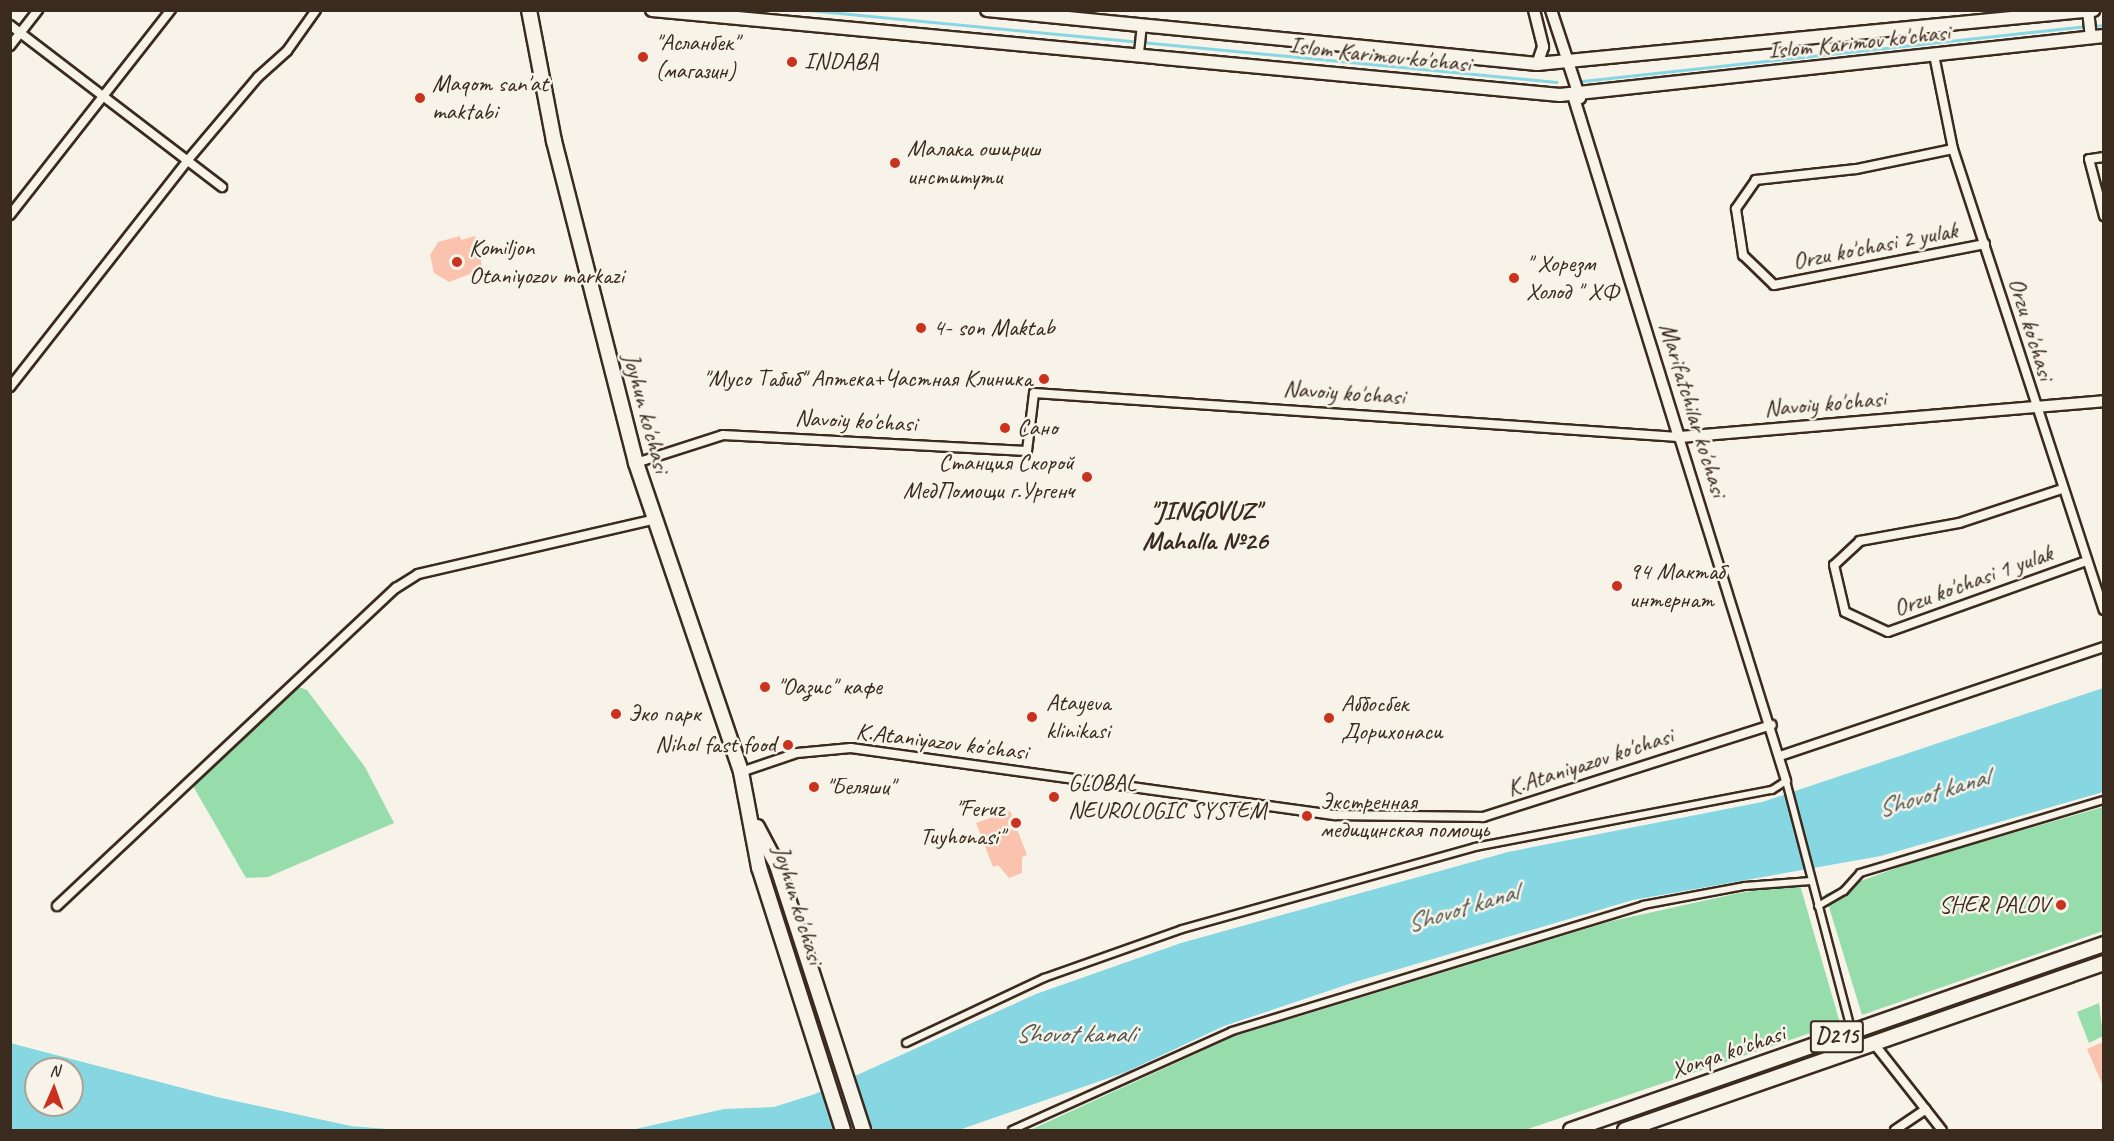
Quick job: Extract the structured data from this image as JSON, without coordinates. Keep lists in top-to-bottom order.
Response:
{
  "streets": {
    "main road": [
      "Islom Karimov ko'chasi",
      "Joyhun ko'chasi",
      "D215",
      "Xonqa ko'chasi"
    ],
    "street": [
      "Orzu ko'chasi 2 yulak",
      "Orzu ko'chasi",
      "Navoiy ko'chasi",
      "Marifatchilar ko'chasi",
      "Orzu ko'chasi 1 yulak",
      "K.Ataniyazov ko'chasi"
    ]
  },
  "crossings": [
    ["Islom Karimov ko'chasi", "Orzu ko'chasi"],
    ["Islom Karimov ko'chasi", "Marifatchilar ko'chasi"],
    ["Orzu ko'chasi 2 yulak", "Orzu ko'chasi"],
    ["Orzu ko'chasi", "Navoiy ko'chasi"],
    ["Orzu ko'chasi", "Orzu ko'chasi 1 yulak"],
    ["Navoiy ko'chasi", "Marifatchilar ko'chasi"],
    ["Navoiy ko'chasi", "Joyhun ko'chasi"],
    ["Marifatchilar ko'chasi", "K.Ataniyazov ko'chasi"],
    ["Joyhun ko'chasi", "K.Ataniyazov ko'chasi"]
  ],
  "districts": ["\"JINGOVUZ\" Mahalla №26"],
  "water": ["Shovot kanal", "Shovot kanali"],
  "places": [
    "\"Асланбек\" (магазин)",
    "INDABA",
    "Maqom san'at maktabi",
    "Малака ошириш институти",
    "Komiljon Otaniyozov markazi",
    "\" Хорезм Холод \" ХФ",
    "4- son Maktab",
    "\"Мусо Табиб\" Аптека+Частная Клиника",
    "Сано",
    "Станция Скорой МедПомощи г.Ургенч",
    "94 Мактаб интернат",
    "\"Оазис\" кафе",
    "Эко парк",
    "Atayeva klinikasi",
    "Аббосбек Дорихонаси",
    "Nihol fast food",
    "\"Беляши\"",
    "GLOBAL NEUROLOGIC SYSTEM",
    "Экстренная медицинская помощь",
    "\"Feruz Tuyhonasi\"",
    "SHER PALOV"
  ],
  "north": "top"
}
